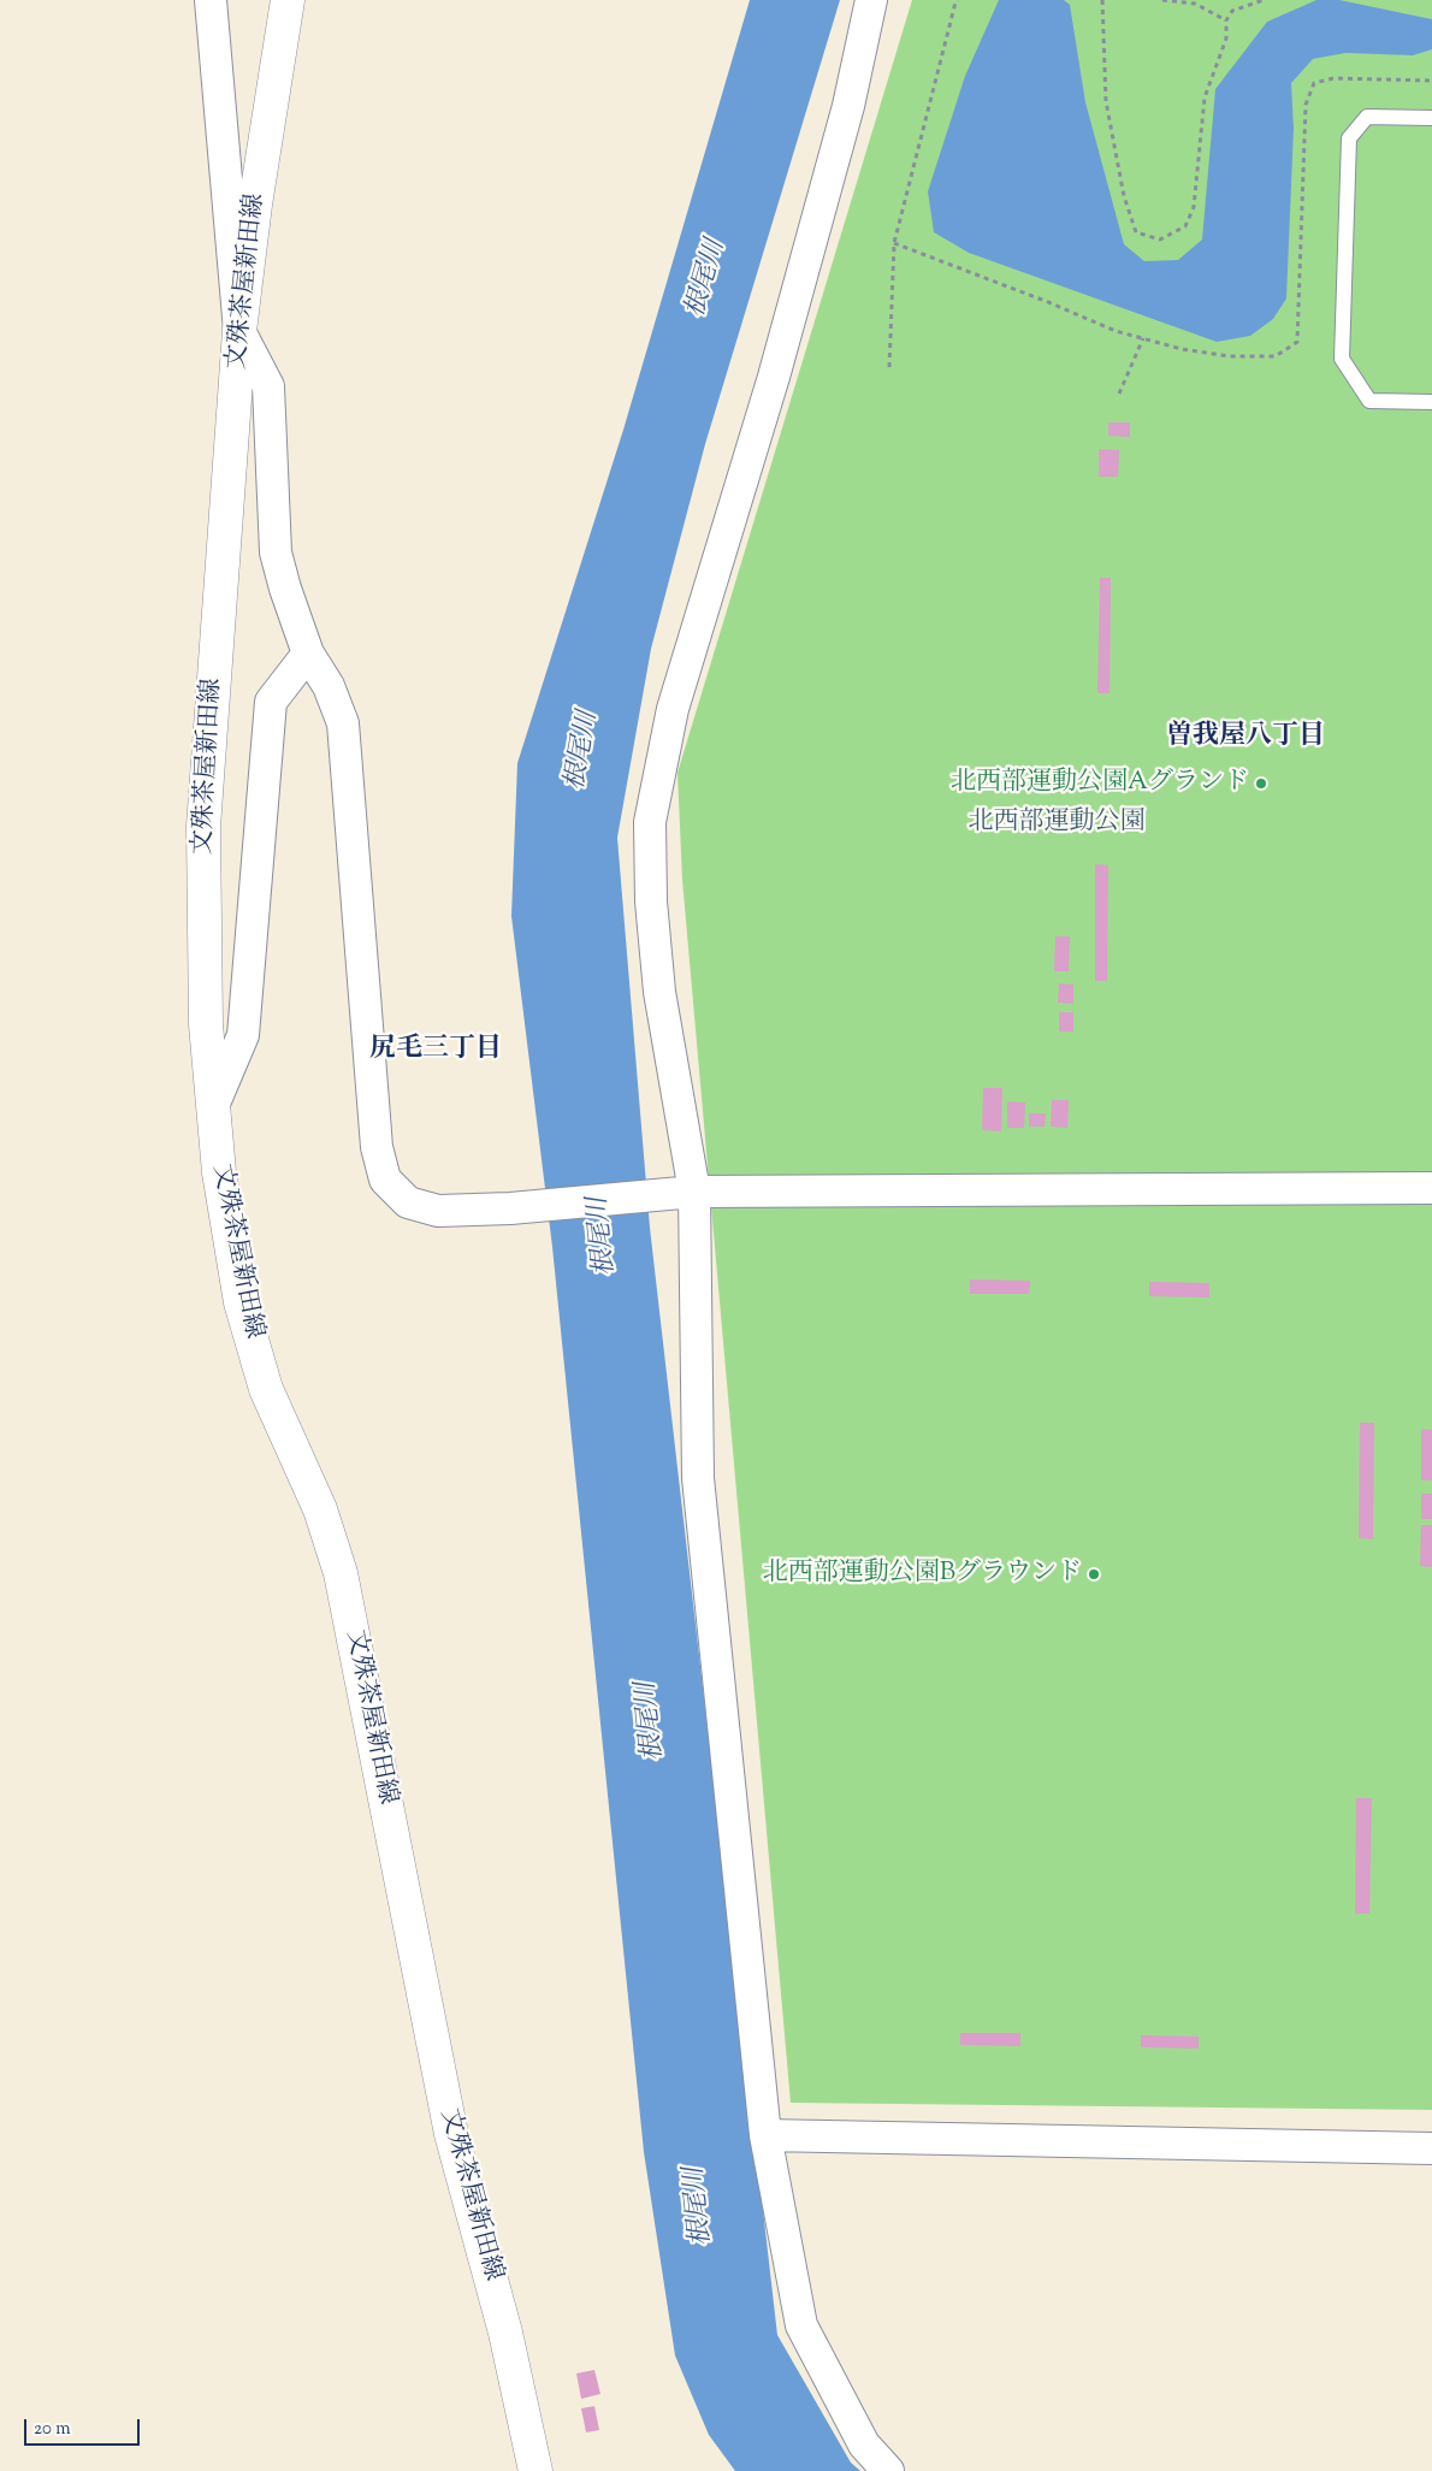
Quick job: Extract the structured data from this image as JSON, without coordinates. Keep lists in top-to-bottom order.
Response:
{
  "streets": {
    "main road": ["文殊茶屋新田線"]
  },
  "districts": ["曽我屋八丁目", "尻毛三丁目"],
  "water": ["根尾川"],
  "parks": ["北西部運動公園"],
  "places": ["北西部運動公園Aグランド", "北西部運動公園Bグラウンド"],
  "scale_bar": "20 m"
}
